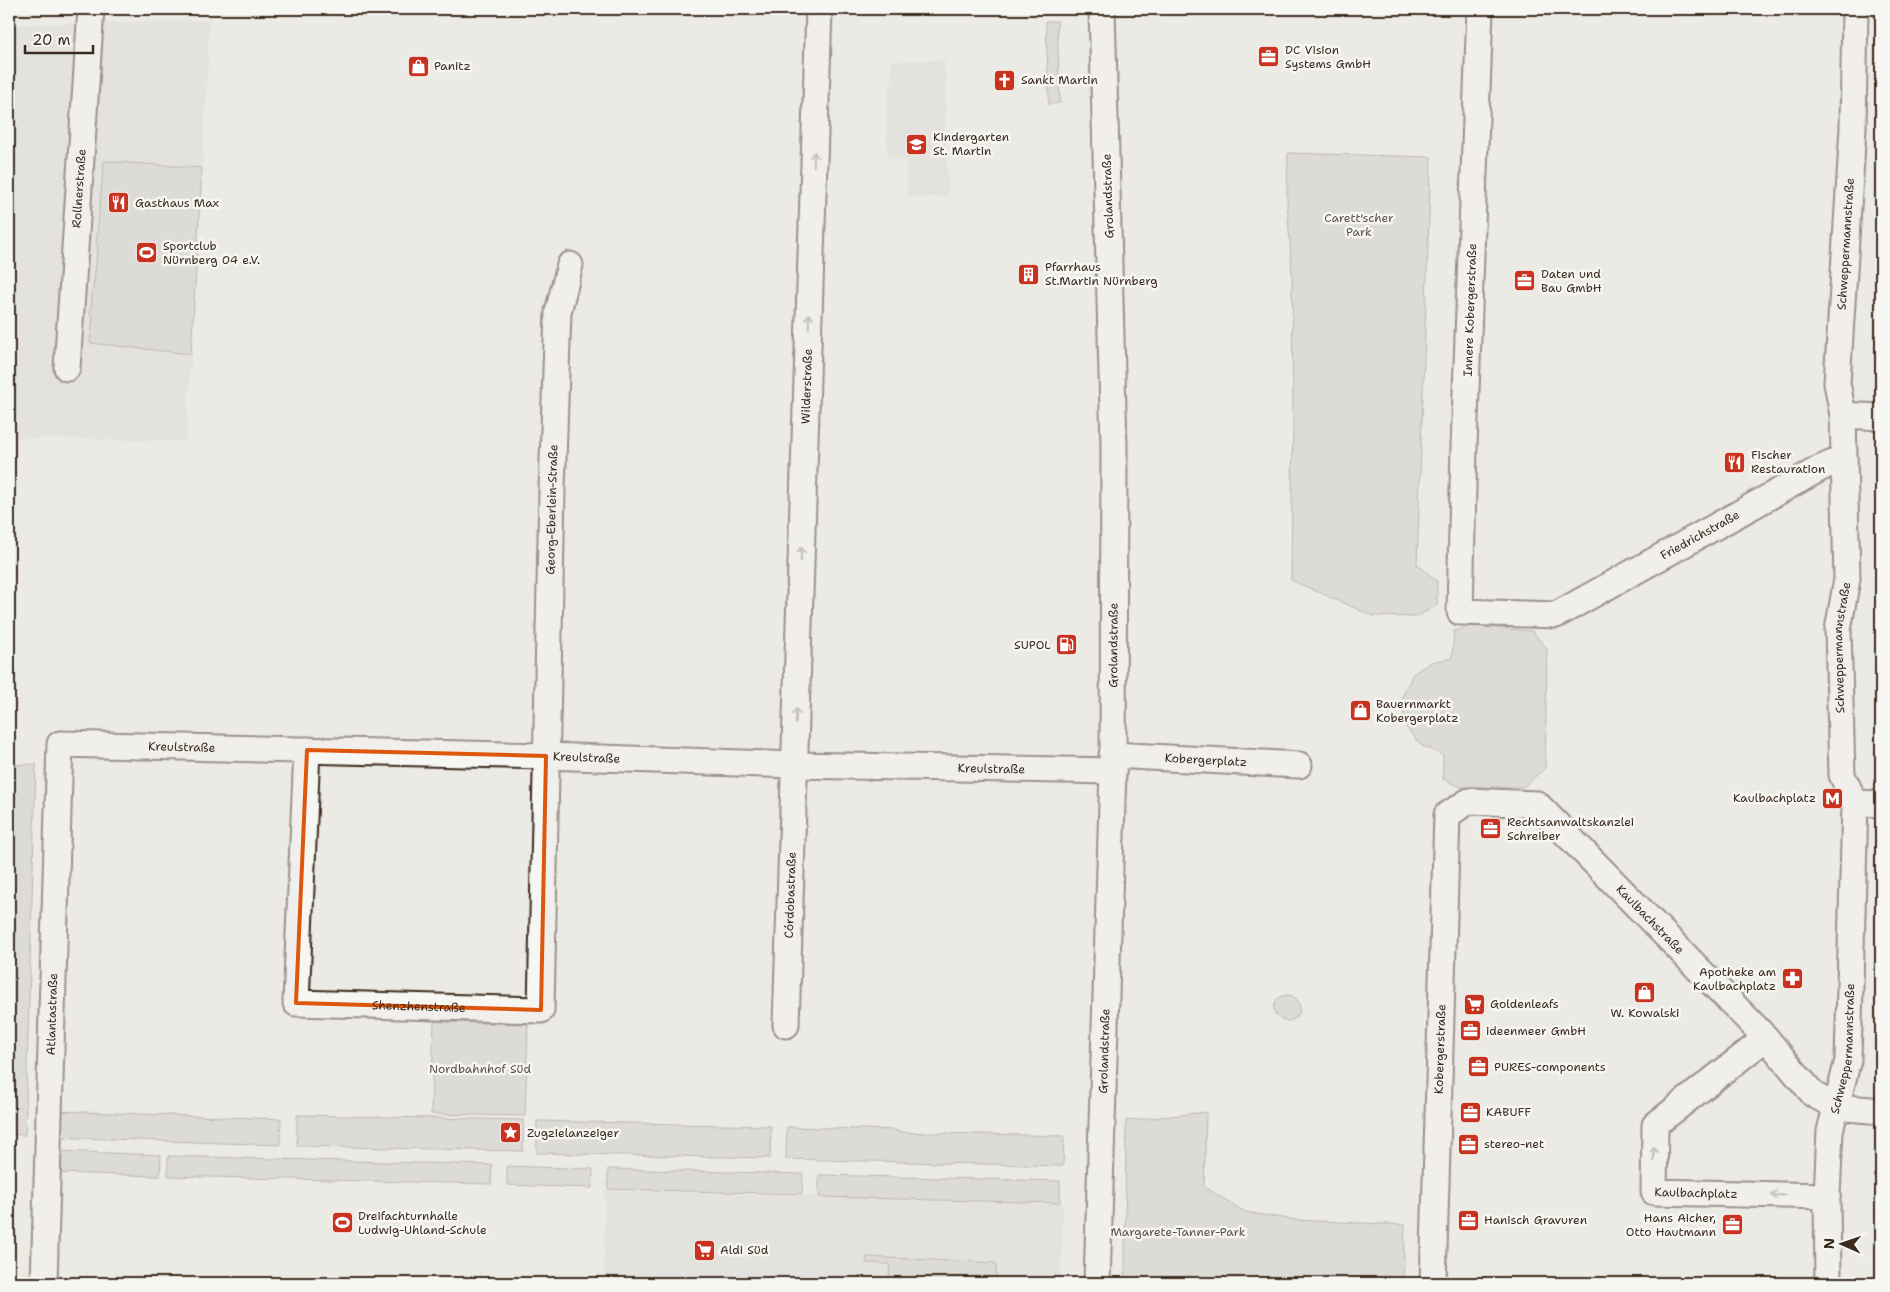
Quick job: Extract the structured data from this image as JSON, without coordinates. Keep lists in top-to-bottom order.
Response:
{
  "streets": {
    "street": [
      "Rollnerstraße",
      "Grolandstraße",
      "Schweppermannstraße",
      "Innere Kobergerstraße",
      "Wilderstraße",
      "Georg-Eberlein-Straße",
      "Friedrichstraße",
      "Kreulstraße",
      "Kobergerplatz",
      "Córdobastraße",
      "Kaulbachstraße",
      "Shenzhenstraße",
      "Atlantastraße",
      "Kobergerstraße",
      "Kaulbachplatz"
    ]
  },
  "crossings": [
    ["Grolandstraße", "Kreulstraße"],
    ["Grolandstraße", "Kobergerplatz"],
    ["Schweppermannstraße", "Friedrichstraße"],
    ["Schweppermannstraße", "Kaulbachstraße"],
    ["Schweppermannstraße", "Kaulbachplatz"],
    ["Innere Kobergerstraße", "Friedrichstraße"],
    ["Wilderstraße", "Kreulstraße"],
    ["Wilderstraße", "Córdobastraße"],
    ["Georg-Eberlein-Straße", "Kreulstraße"],
    ["Georg-Eberlein-Straße", "Shenzhenstraße"],
    ["Kreulstraße", "Kobergerplatz"],
    ["Kreulstraße", "Córdobastraße"],
    ["Kreulstraße", "Shenzhenstraße"],
    ["Kreulstraße", "Atlantastraße"],
    ["Kaulbachstraße", "Kobergerstraße"],
    ["Kaulbachstraße", "Kaulbachplatz"]
  ],
  "one_way": ["Wilderstraße"],
  "parks": ["Carett'scher Park", "Nordbahnhof Süd", "Margarete-Tanner-Park"],
  "places": {
    "office": [
      "DC Vision Systems GmbH",
      "Daten und Bau GmbH",
      "Rechtsanwaltskanzlei Schreiber",
      "ideenmeer GmbH",
      "PURES-components",
      "KABUFF",
      "stereo-net",
      "Hanisch Gravuren",
      "Hans Aicher, Otto Hautmann"
    ],
    "shop": ["Panitz", "Bauernmarkt Kobergerplatz", "W. Kowalski"],
    "church": ["Sankt Martin"],
    "school or university": ["Kindergarten St. Martin"],
    "restaurant": ["Gasthaus Max", "Fischer Restauration"],
    "sports": ["Sportclub Nürnberg 04 e.V.", "Dreifachturnhalle Ludwig-Uhland-Schule"],
    "building": ["Pfarrhaus St.Martin Nürnberg"],
    "fuel station": ["SUPOL"],
    "metro station": ["Kaulbachplatz"],
    "pharmacy": ["Apotheke am Kaulbachplatz"],
    "supermarket": ["Goldenleafs", "Aldi Süd"],
    "place": ["Zugzielanzeiger"]
  },
  "scale_bar": "20 m",
  "north": "left"
}
